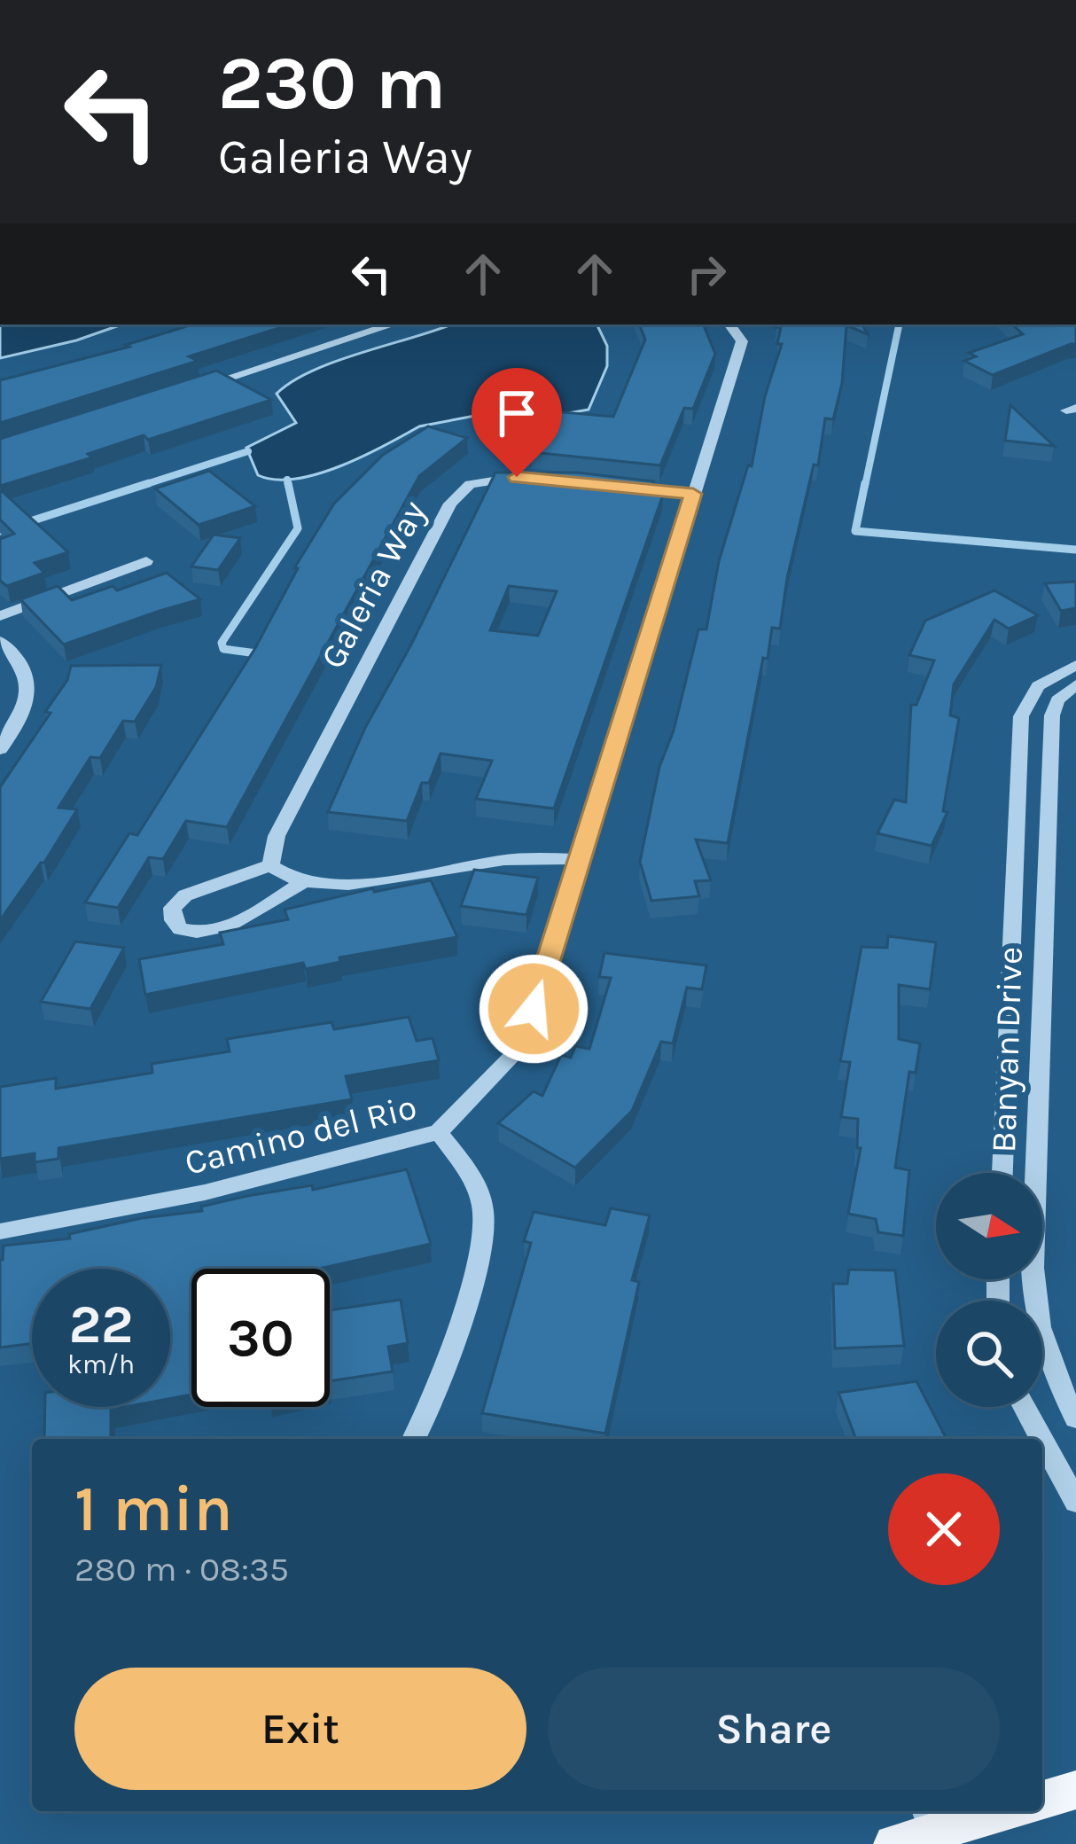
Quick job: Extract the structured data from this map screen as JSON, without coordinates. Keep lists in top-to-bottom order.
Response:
{
  "streets": {
    "street": ["Galeria Way", "Banyan Drive", "Camino del Rio"]
  },
  "north": "right",
  "page": {
    "turn": ["230 m", "Galeria Way"],
    "speed": "22 km/h",
    "limit": "30",
    "heading": ["1 min", "280 m · 08:35"],
    "buttons": ["Exit", "Share"]
  }
}
